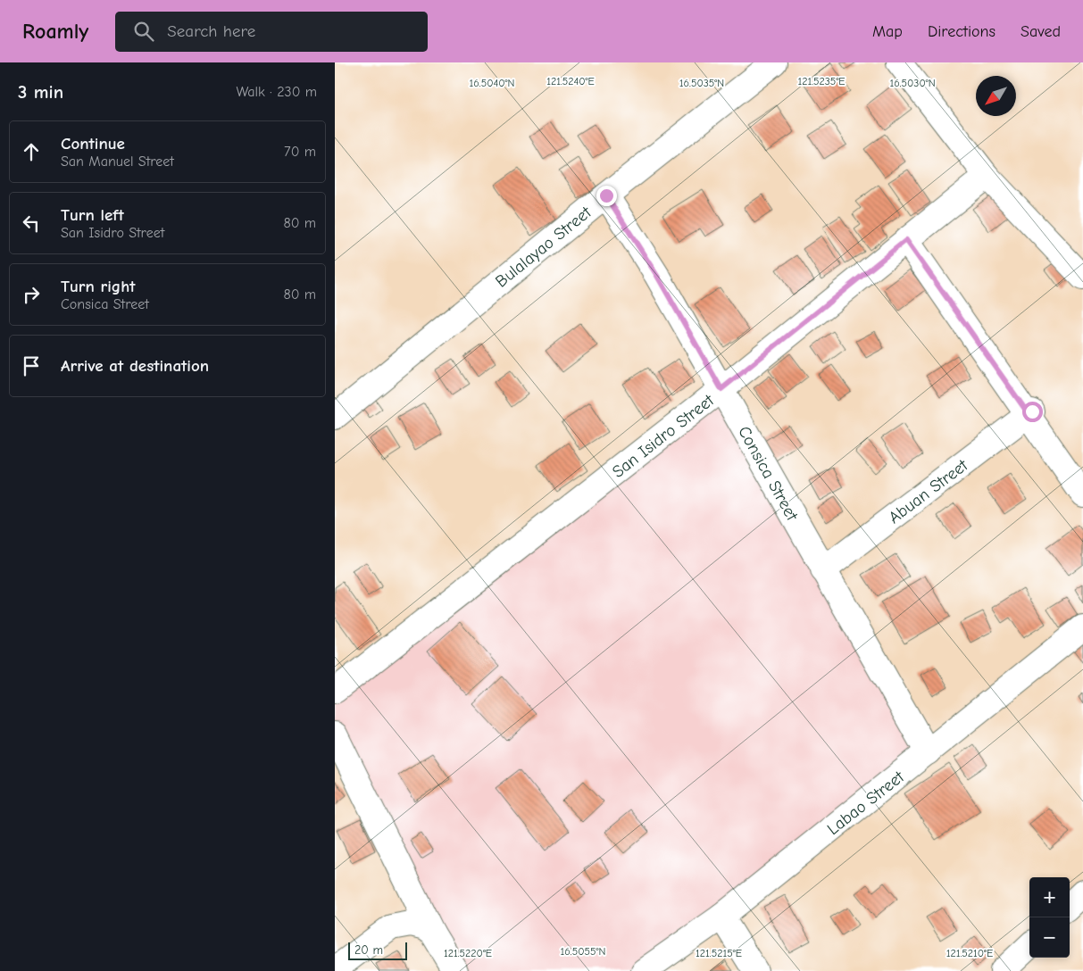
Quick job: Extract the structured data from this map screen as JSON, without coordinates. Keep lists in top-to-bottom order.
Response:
{
  "streets": {
    "street": [
      "Bulalayao Street",
      "San Isidro Street",
      "Consica Street",
      "Abuan Street",
      "Labao Street"
    ]
  },
  "crossings": [
    ["Bulalayao Street", "Consica Street"],
    ["San Isidro Street", "Consica Street"],
    ["Consica Street", "Abuan Street"],
    ["Consica Street", "Labao Street"]
  ],
  "scale_bar": "20 m",
  "north": "bottom left",
  "page": {
    "header": "Roamly",
    "search": "Search here",
    "nav": ["Map", "Directions", "Saved"],
    "heading": ["3 min", "Walk · 230 m"],
    "list": [
      ["Continue", "San Manuel Street", "70 m"],
      ["Turn left", "San Isidro Street", "80 m"],
      ["Turn right", "Consica Street", "80 m"],
      "Arrive at destination"
    ],
    "map_buttons": ["+", "−"],
    "scale": "20 m"
  },
  "coordinates": [
    "121.5240°E",
    "121.5235°E",
    "16.5035°N",
    "16.5040°N",
    "16.5030°N",
    "16.5055°N",
    "121.5220°E",
    "121.5215°E",
    "121.5210°E"
  ]
}
